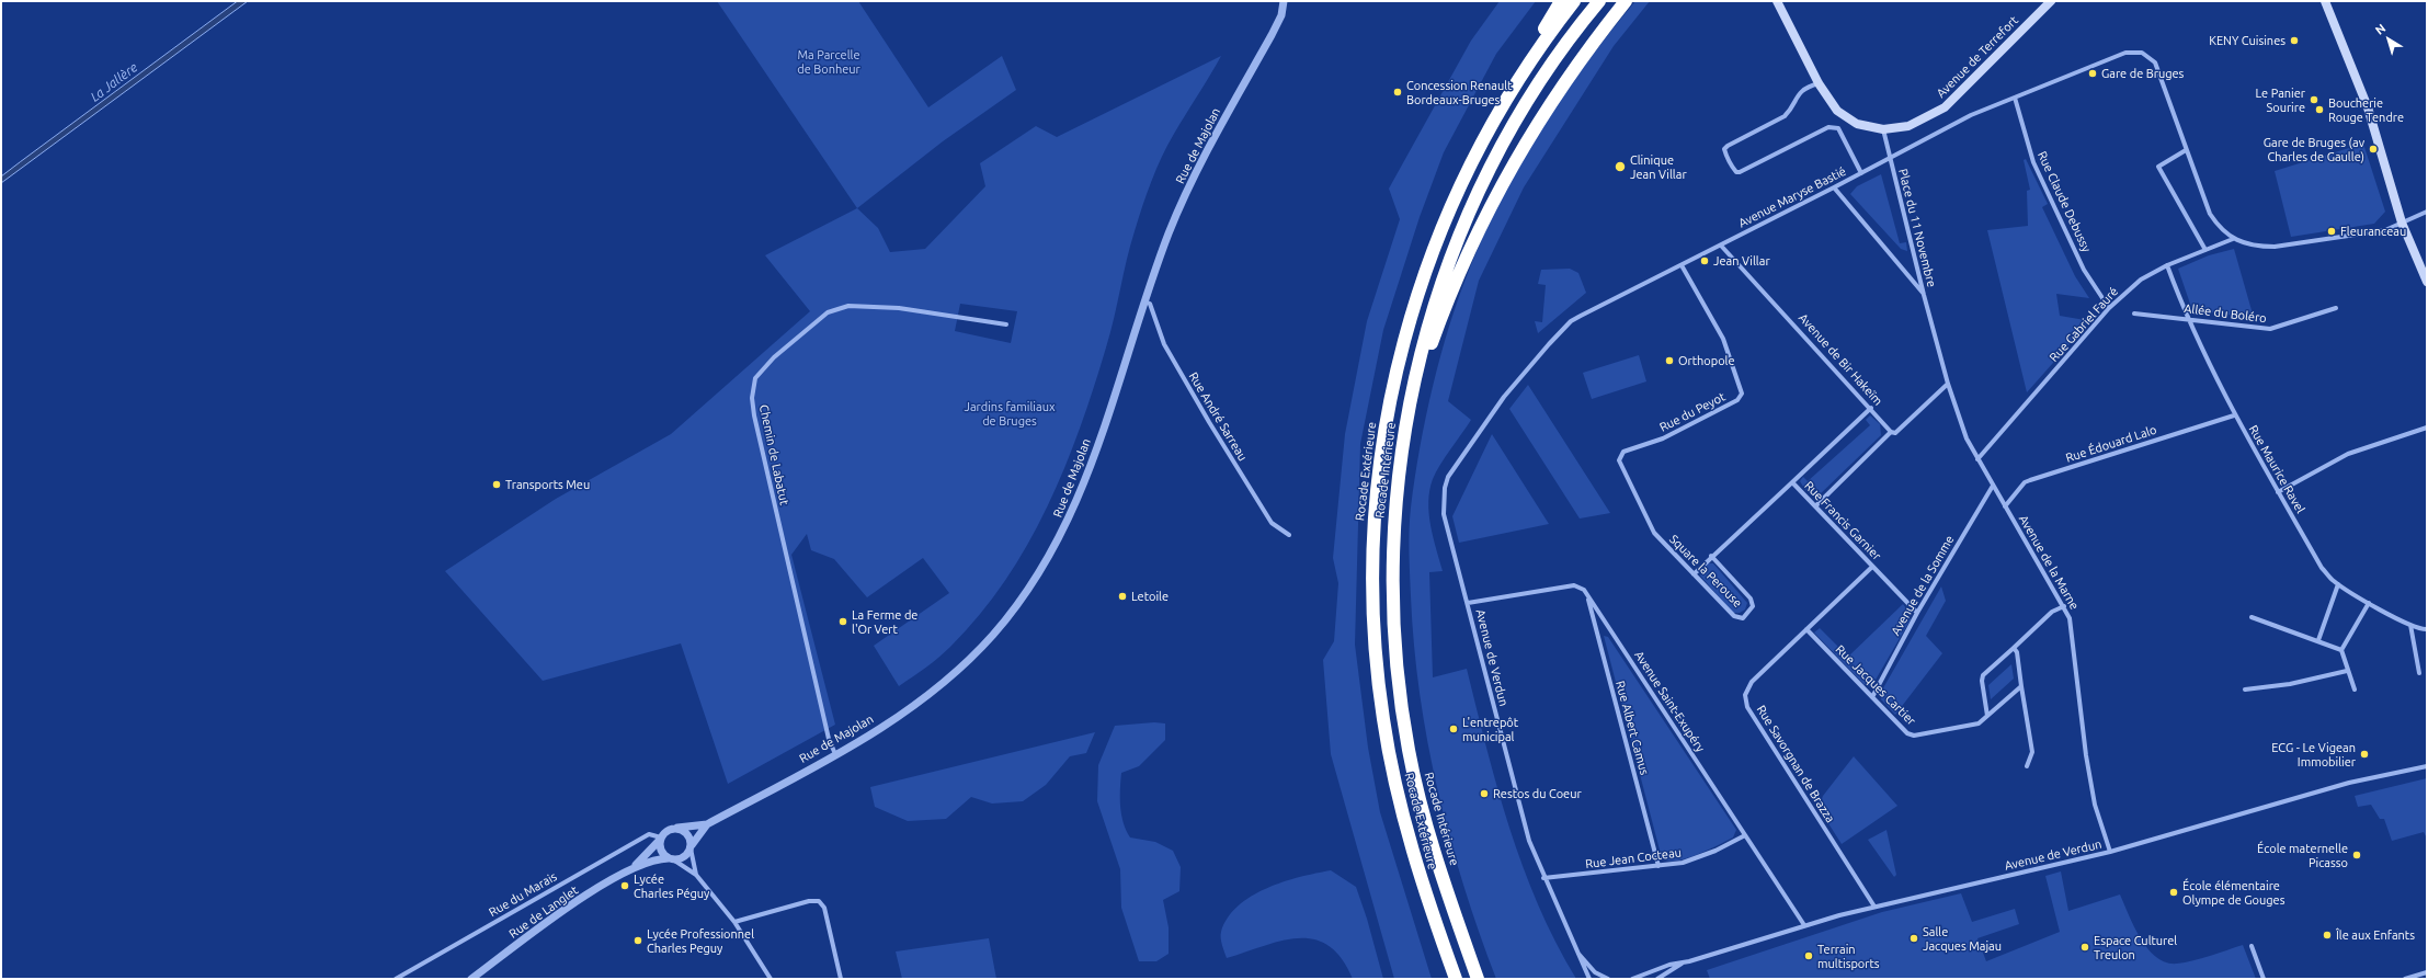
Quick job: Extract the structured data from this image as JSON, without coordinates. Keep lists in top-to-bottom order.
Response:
{
  "streets": {
    "highway": ["Rocade Intérieure", "Rocade Extérieure"],
    "main road": ["Avenue de Terrefort"],
    "street": [
      "Rue de Majolan",
      "Avenue Maryse Bastié",
      "Rue Claude Debussy",
      "Place du 11 Novembre",
      "Allée du Boléro",
      "Rue Gabriel Fauré",
      "Avenue de Bir Hakeïm",
      "Rue du Peyot",
      "Rue André Sarreau",
      "Rue Édouard Lalo",
      "Chemin de Labatut",
      "Rue Maurice Ravel",
      "Rue Francis Garnier",
      "Avenue de la Marne",
      "Square la Perouse",
      "Avenue de la Somme",
      "Avenue de Verdun",
      "Rue Jacques Cartier",
      "Avenue Saint-Exupéry",
      "Rue Albert Camus",
      "Rue Savorgnan de Brazza",
      "Rue Jean Cocteau",
      "Rue du Marais",
      "Rue de Langlet"
    ]
  },
  "crossings": [
    ["Avenue de Terrefort", "Place du 11 Novembre"],
    ["Rue de Majolan", "Rue André Sarreau"],
    ["Rue de Majolan", "Chemin de Labatut"],
    ["Rue de Majolan", "Rue du Marais"],
    ["Rue de Majolan", "Rue de Langlet"],
    ["Avenue Maryse Bastié", "Rue Claude Debussy"],
    ["Avenue Maryse Bastié", "Place du 11 Novembre"],
    ["Avenue Maryse Bastié", "Rue Gabriel Fauré"],
    ["Avenue Maryse Bastié", "Avenue de Bir Hakeïm"],
    ["Avenue Maryse Bastié", "Rue du Peyot"],
    ["Avenue Maryse Bastié", "Avenue de Verdun"],
    ["Rue Claude Debussy", "Rue Gabriel Fauré"],
    ["Place du 11 Novembre", "Avenue de la Marne"],
    ["Allée du Boléro", "Rue Maurice Ravel"],
    ["Rue Gabriel Fauré", "Rue Maurice Ravel"],
    ["Rue Gabriel Fauré", "Avenue de la Marne"],
    ["Rue du Peyot", "Square la Perouse"],
    ["Rue Édouard Lalo", "Rue Maurice Ravel"],
    ["Rue Édouard Lalo", "Avenue de la Marne"],
    ["Rue Francis Garnier", "Square la Perouse"],
    ["Rue Francis Garnier", "Avenue de la Somme"],
    ["Rue Francis Garnier", "Rue Savorgnan de Brazza"],
    ["Avenue de la Marne", "Avenue de la Somme"],
    ["Avenue de la Marne", "Avenue de Verdun"],
    ["Avenue de la Somme", "Rue Jacques Cartier"],
    ["Avenue de Verdun", "Avenue Saint-Exupéry"],
    ["Avenue de Verdun", "Rue Savorgnan de Brazza"],
    ["Avenue de Verdun", "Rue Jean Cocteau"],
    ["Rue Jacques Cartier", "Rue Savorgnan de Brazza"],
    ["Avenue Saint-Exupéry", "Rue Albert Camus"],
    ["Avenue Saint-Exupéry", "Rue Jean Cocteau"],
    ["Rue Albert Camus", "Rue Jean Cocteau"],
    ["Rue du Marais", "Rue de Langlet"]
  ],
  "water": ["La Jallère"],
  "parks": ["Ma Parcelle de Bonheur", "Jardins familiaux de Bruges"],
  "places": [
    "KENY Cuisines",
    "Gare de Bruges",
    "Concession Renault Bordeaux-Bruges",
    "Le Panier Sourire",
    "Boucherie Rouge Tendre",
    "Gare de Bruges (av Charles de Gaulle)",
    "Clinique Jean Villar",
    "Fleuranceau",
    "Jean Villar",
    "Orthopole",
    "Transports Meu",
    "Letoile",
    "La Ferme de l'Or Vert",
    "L'entrepôt municipal",
    "ECG - Le Vigean Immobilier",
    "Restos du Coeur",
    "École maternelle Picasso",
    "Lycée Charles Péguy",
    "École élémentaire Olympe de Gouges",
    "Île aux Enfants",
    "Salle Jacques Majau",
    "Lycée Professionnel Charles Peguy",
    "Espace Culturel Treulon",
    "Terrain multisports"
  ],
  "north": "top left"
}
